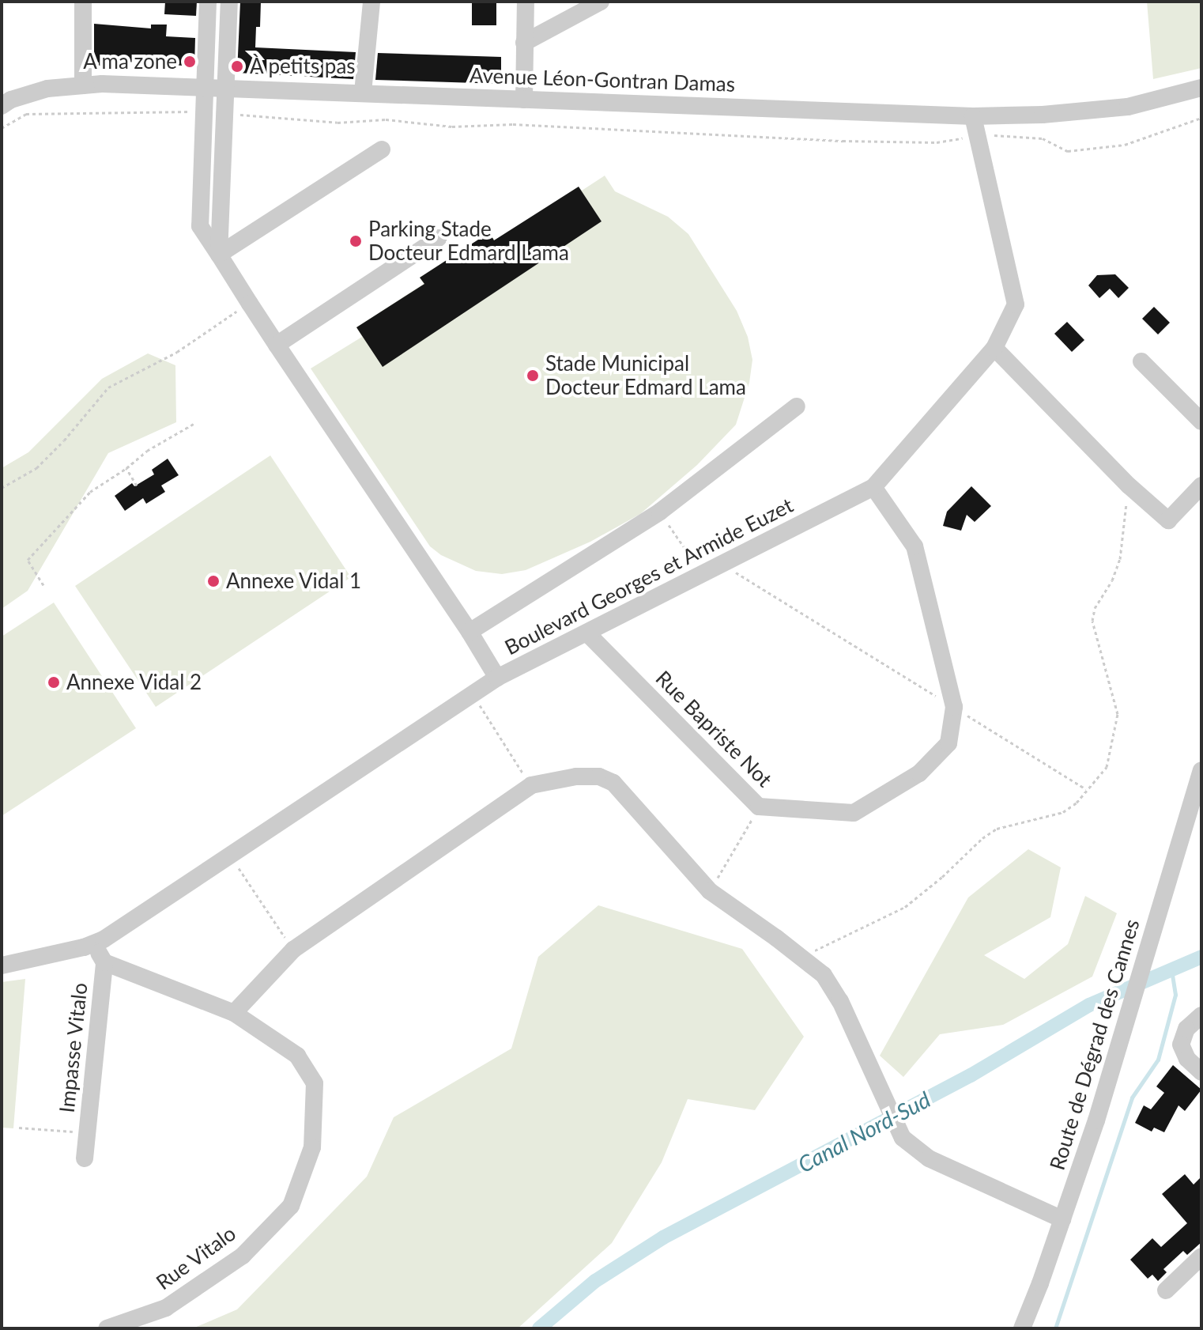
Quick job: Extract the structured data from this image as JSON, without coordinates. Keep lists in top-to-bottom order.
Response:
{
  "streets": {
    "street": [
      "Avenue Léon-Gontran Damas",
      "Boulevard Georges et Armide Euzet",
      "Rue Bapriste Not",
      "Route de Dégrad des Cannes",
      "Impasse Vitalo",
      "Rue Vitalo"
    ]
  },
  "crossings": [
    ["Avenue Léon-Gontran Damas", "Boulevard Georges et Armide Euzet"],
    ["Boulevard Georges et Armide Euzet", "Rue Bapriste Not"],
    ["Boulevard Georges et Armide Euzet", "Impasse Vitalo"],
    ["Impasse Vitalo", "Rue Vitalo"]
  ],
  "water": ["Canal Nord-Sud"],
  "places": [
    "A ma zone",
    "À petits pas",
    "Parking Stade Docteur Edmard Lama",
    "Stade Municipal Docteur Edmard Lama",
    "Annexe Vidal 1",
    "Annexe Vidal 2"
  ]
}
